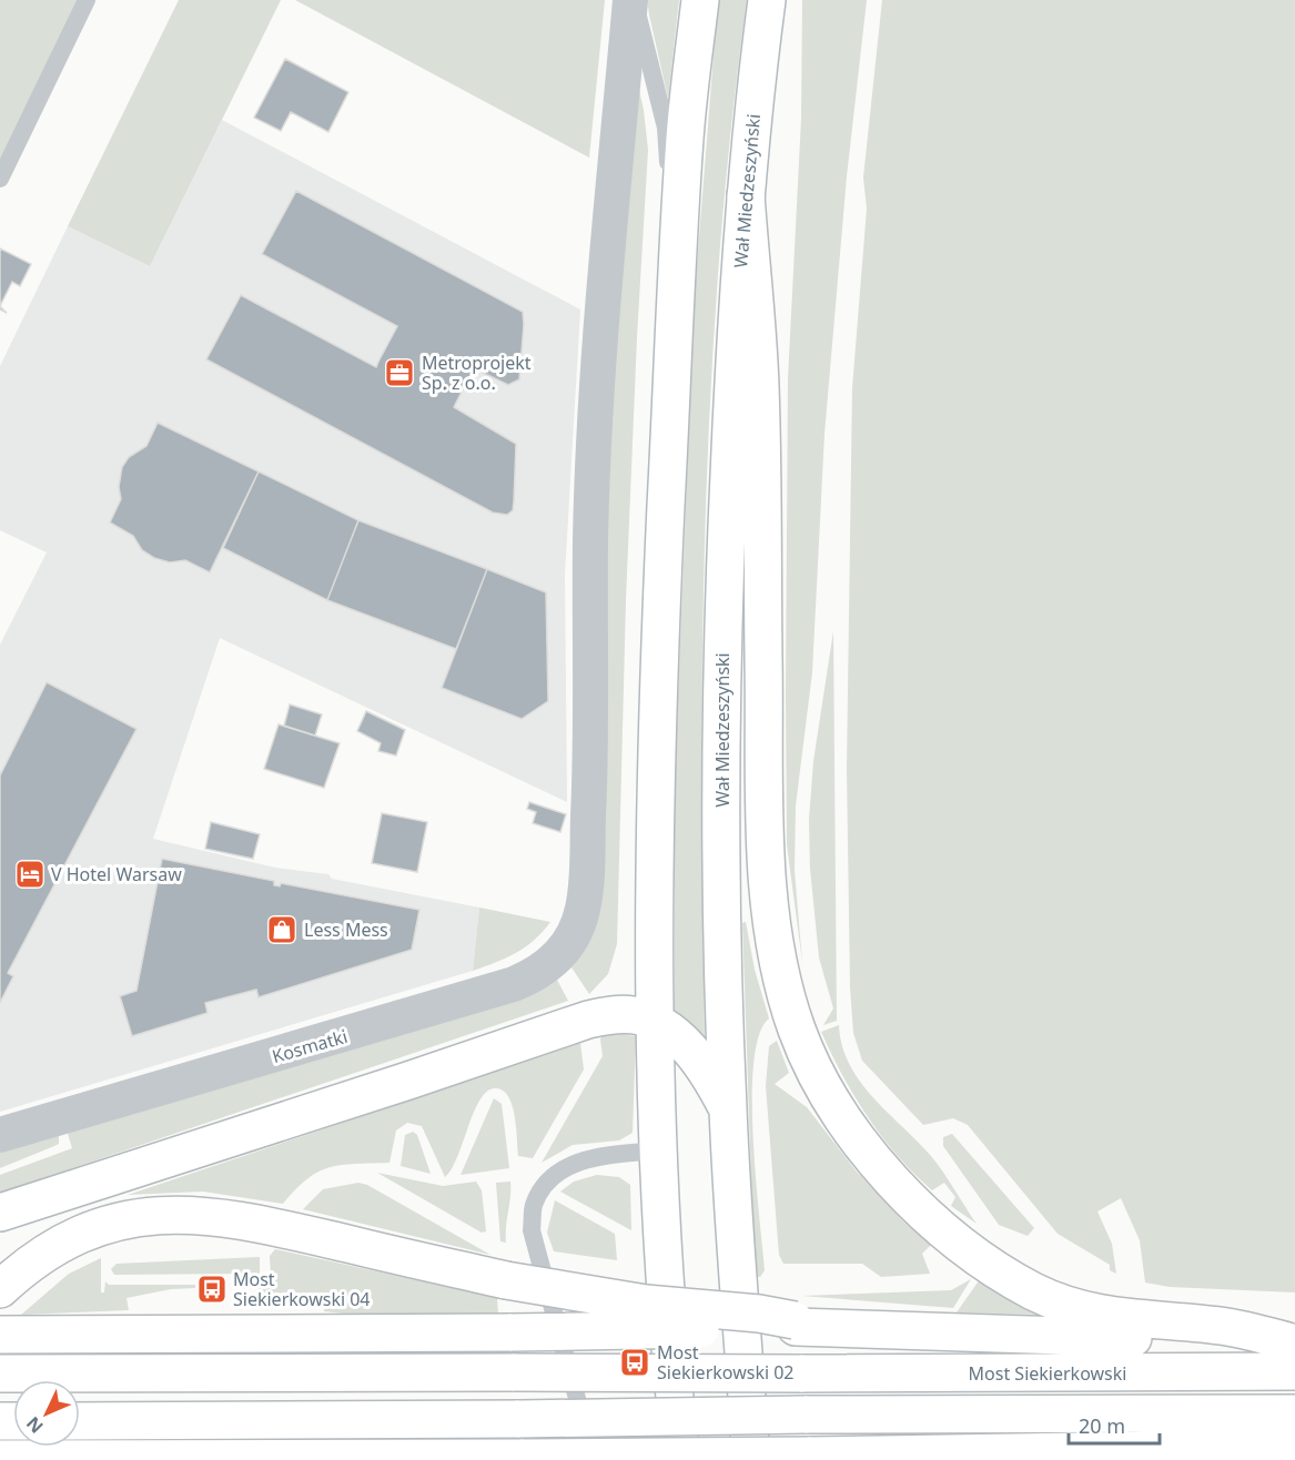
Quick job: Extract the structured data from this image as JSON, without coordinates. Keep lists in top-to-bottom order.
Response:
{
  "streets": {
    "main road": ["Wał Miedzeszyński", "Most Siekierkowski"],
    "street": ["Kosmatki"]
  },
  "places": {
    "office": ["Metroprojekt Sp. z o.o."],
    "hotel": ["V Hotel Warsaw"],
    "shop": ["Less Mess"],
    "bus stop": ["Most Siekierkowski 04", "Most Siekierkowski 02"]
  },
  "scale_bar": "20 m",
  "north": "bottom left"
}
